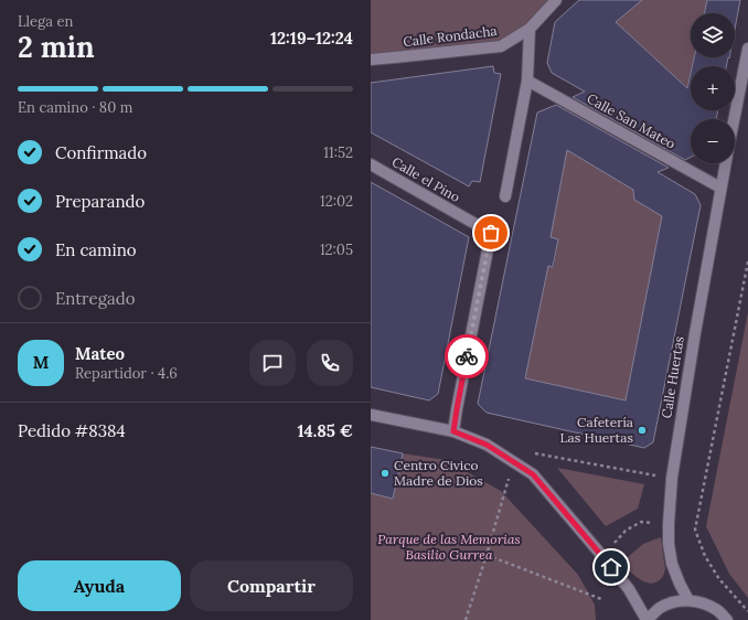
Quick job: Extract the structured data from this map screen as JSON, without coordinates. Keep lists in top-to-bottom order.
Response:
{
  "streets": {
    "street": [
      "Calle Rondacha",
      "Calle San Mateo",
      "Calle el Pino",
      "Calle Huertas"
    ]
  },
  "crossings": [
    ["Calle San Mateo", "Calle Huertas"]
  ],
  "parks": ["Parque de las Memorias Basilio Gurrea"],
  "places": ["Cafetería Las Huertas", "Centro Civico Madre de Dios"],
  "page": {
    "heading": ["2 min", "Llega en", "12:19–12:24"],
    "panel": [
      "Mateo",
      "Repartidor · 4.6",
      "Pedido #8384",
      "14.85 €"
    ],
    "map_buttons": ["+", "−"],
    "bar": "En camino · 80 m",
    "list": [
      ["Confirmado", "11:52"],
      ["Preparando", "12:02"],
      ["En camino", "12:05"],
      "Entregado"
    ],
    "round": "M",
    "buttons": ["Ayuda", "Compartir"]
  }
}
